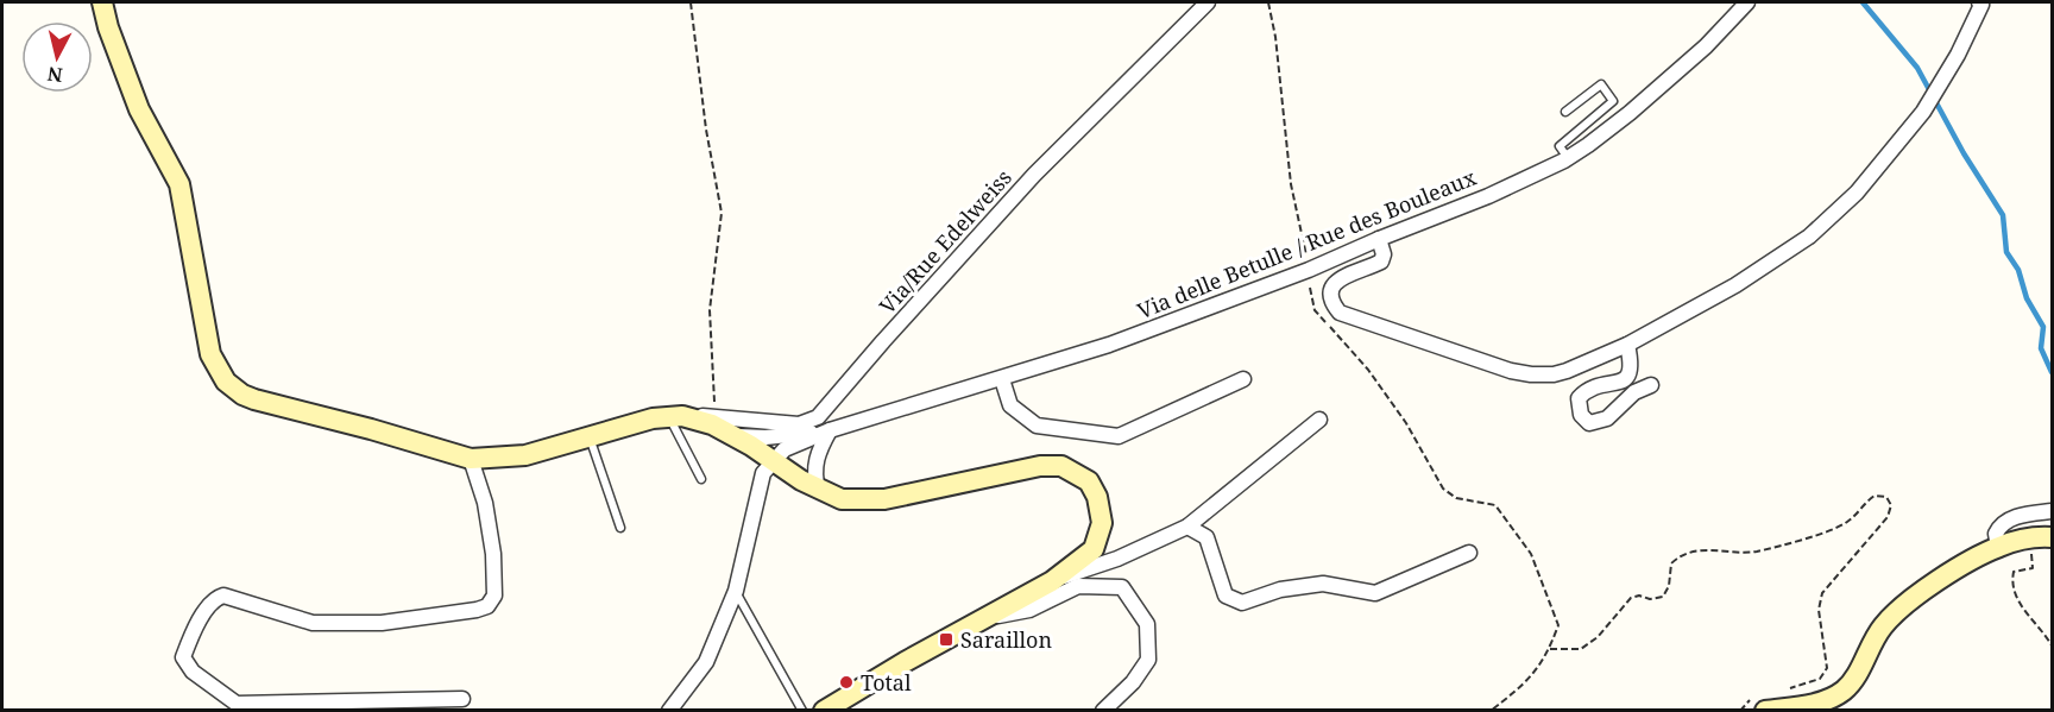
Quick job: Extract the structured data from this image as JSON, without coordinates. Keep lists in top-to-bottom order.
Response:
{
  "streets": {
    "street": ["Via/Rue Edelweiss", "Via delle Betulle / Rue des Bouleaux"]
  },
  "places": {
    "transit": ["Saraillon"],
    "other": ["Total"]
  },
  "north": "bottom"
}
